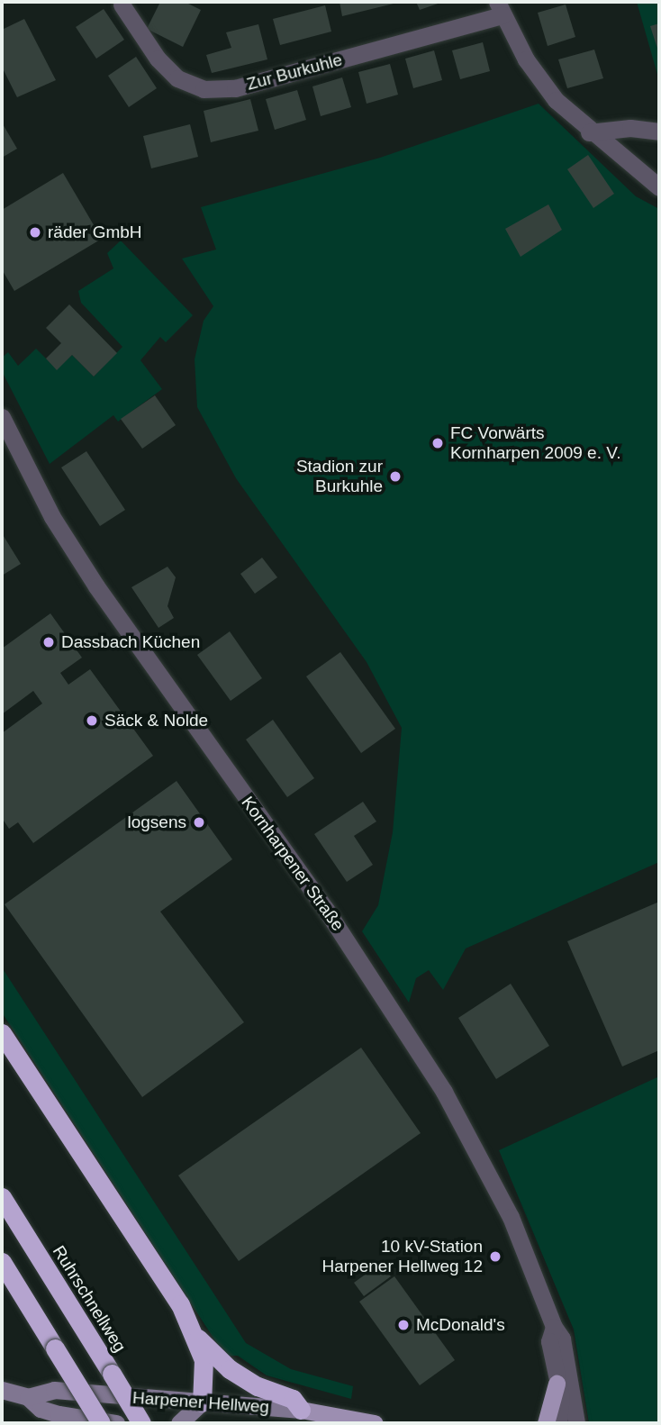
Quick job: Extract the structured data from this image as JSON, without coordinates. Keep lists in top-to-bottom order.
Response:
{
  "streets": {
    "highway": ["Ruhrschnellweg"],
    "main road": ["Harpener Hellweg"],
    "street": ["Zur Burkuhle", "Kornharpener Straße"]
  },
  "places": [
    "räder GmbH",
    "FC Vorwärts Kornharpen 2009 e. V.",
    "Stadion zur Burkuhle",
    "Dassbach Küchen",
    "Säck & Nolde",
    "logsens",
    "10 kV-Station Harpener Hellweg 12",
    "McDonald's"
  ]
}
